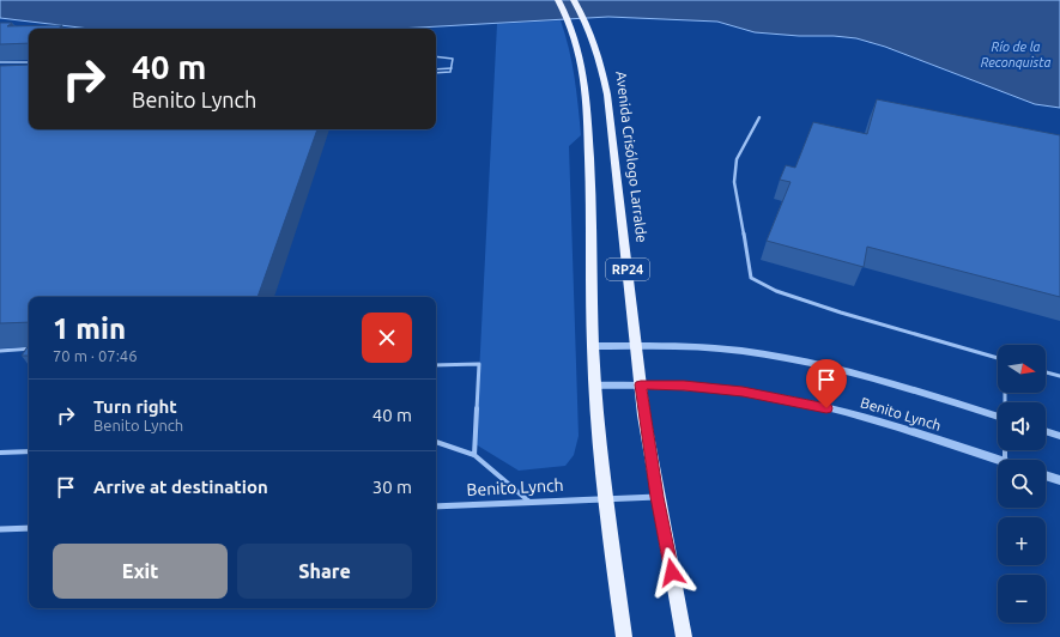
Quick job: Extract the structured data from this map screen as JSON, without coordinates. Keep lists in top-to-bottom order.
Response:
{
  "streets": {
    "main road": ["Avenida Crisólogo Larralde", "RP24"],
    "street": ["Benito Lynch"]
  },
  "crossings": [
    ["Avenida Crisólogo Larralde", "Benito Lynch"],
    ["RP24", "Benito Lynch"]
  ],
  "water": ["Río de la Reconquista"],
  "north": "right",
  "page": {
    "turn": ["40 m", "Benito Lynch"],
    "heading": ["1 min", "70 m · 07:46"],
    "map_buttons": ["+", "−"],
    "list": [
      {
        "name": "Turn right",
        "note": "Benito Lynch",
        "value": "40 m"
      },
      {
        "name": "Arrive at destination",
        "value": "30 m"
      }
    ],
    "buttons": ["Exit", "Share"]
  }
}
